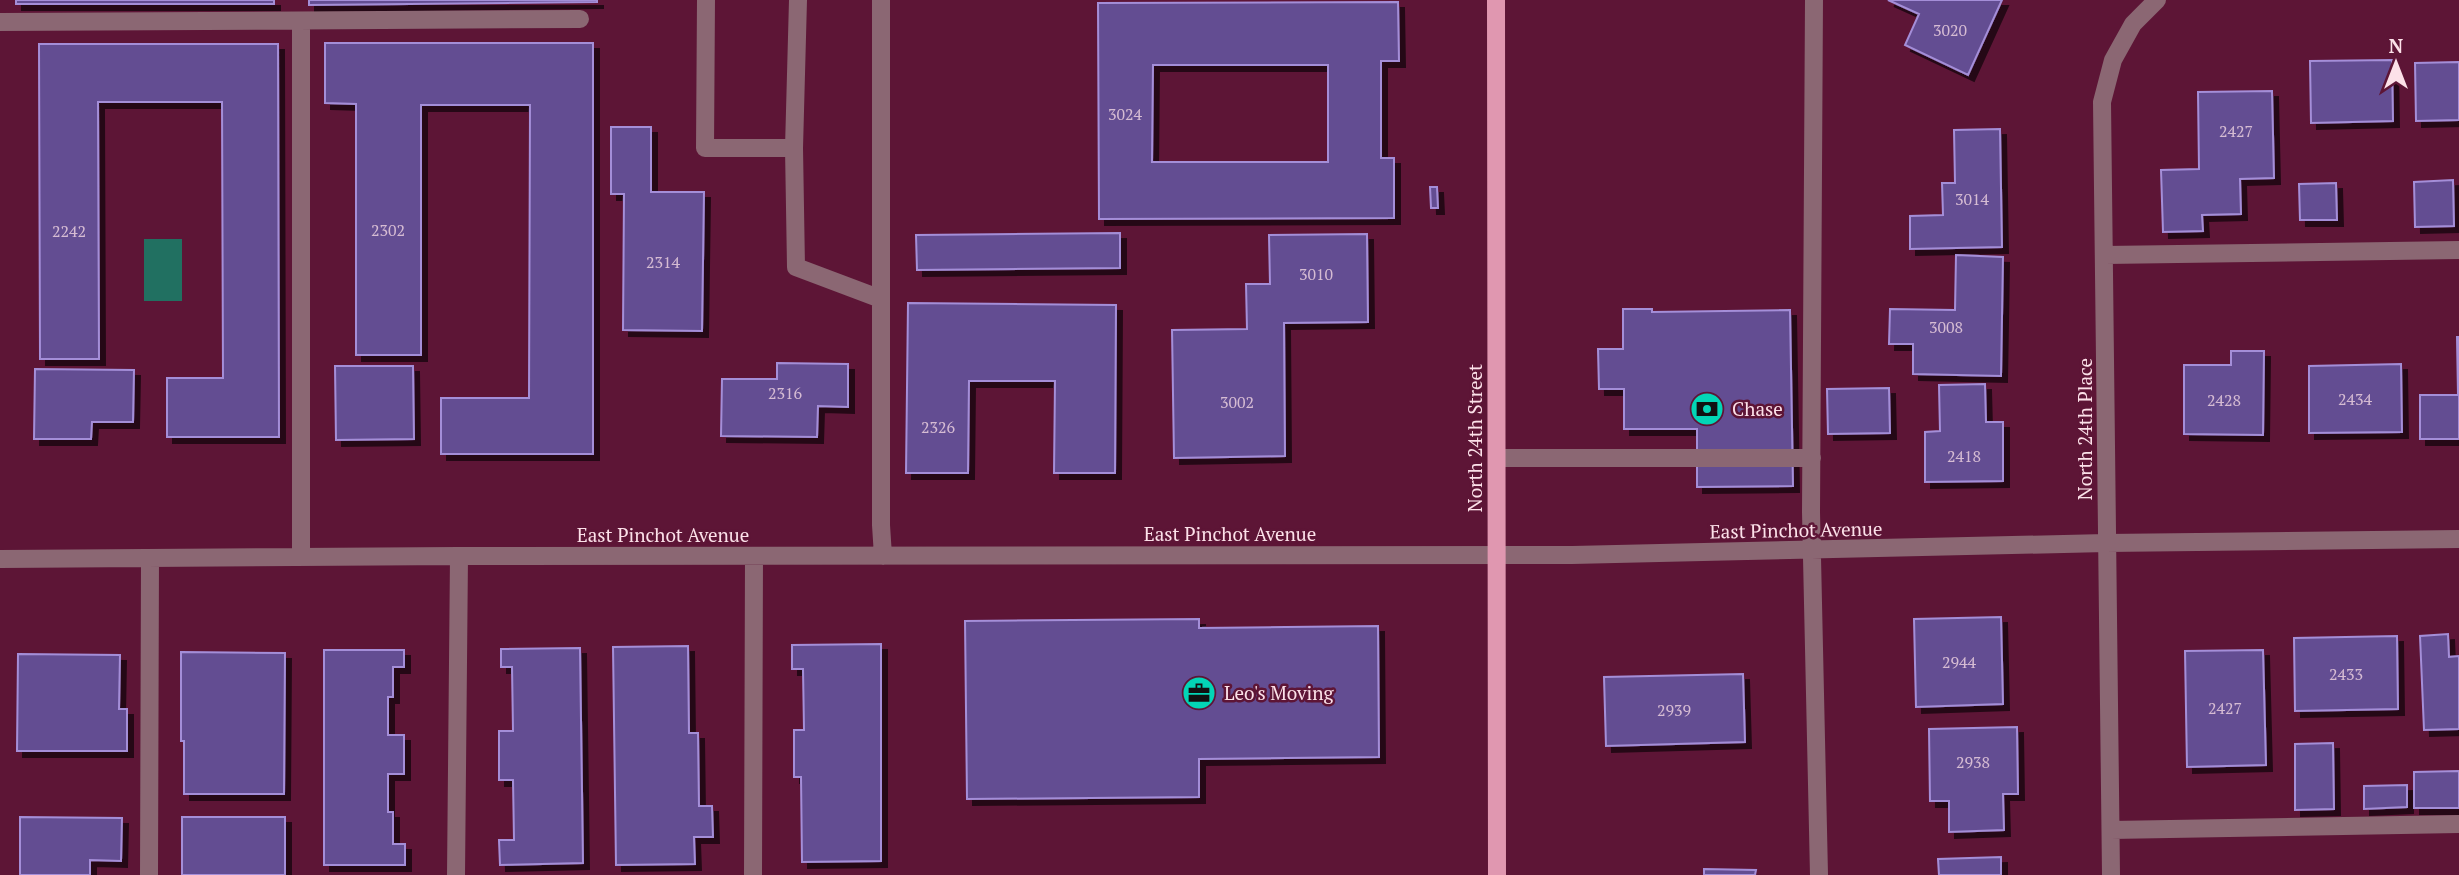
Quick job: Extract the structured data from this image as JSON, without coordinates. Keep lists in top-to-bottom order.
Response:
{
  "streets": {
    "main road": ["North 24th Street"],
    "street": ["North 24th Place", "East Pinchot Avenue"]
  },
  "crossings": [
    ["North 24th Place", "East Pinchot Avenue"],
    ["North 24th Street", "East Pinchot Avenue"]
  ],
  "places": {
    "bank": ["Chase"],
    "office": ["Leo's Moving"]
  },
  "house_numbers": [
    "3020",
    "3024",
    "2427",
    "3014",
    "2302",
    "2242",
    "2314",
    "3010",
    "3008",
    "2316",
    "2434",
    "2428",
    "3002",
    "2326",
    "2418",
    "2944",
    "2433",
    "2427",
    "2939",
    "2938"
  ],
  "north": "top"
}
